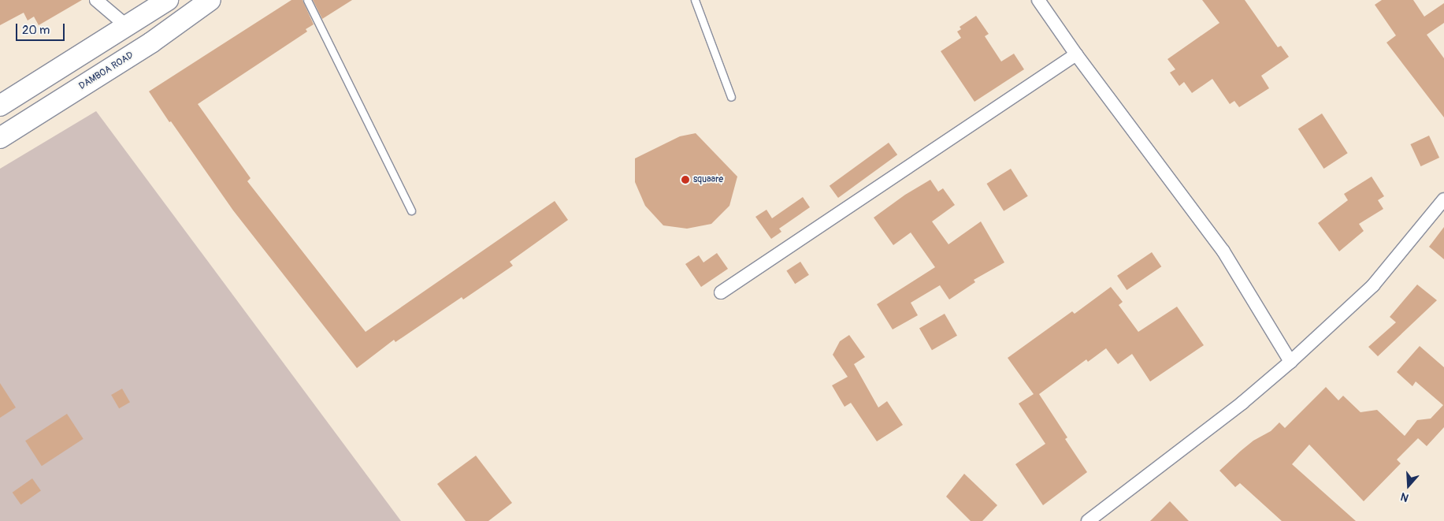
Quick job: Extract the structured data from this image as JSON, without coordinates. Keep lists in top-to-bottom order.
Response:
{
  "streets": {
    "main road": ["DAMBOA ROAD"]
  },
  "places": ["squaare"],
  "scale_bar": "20 m",
  "north": "bottom"
}
